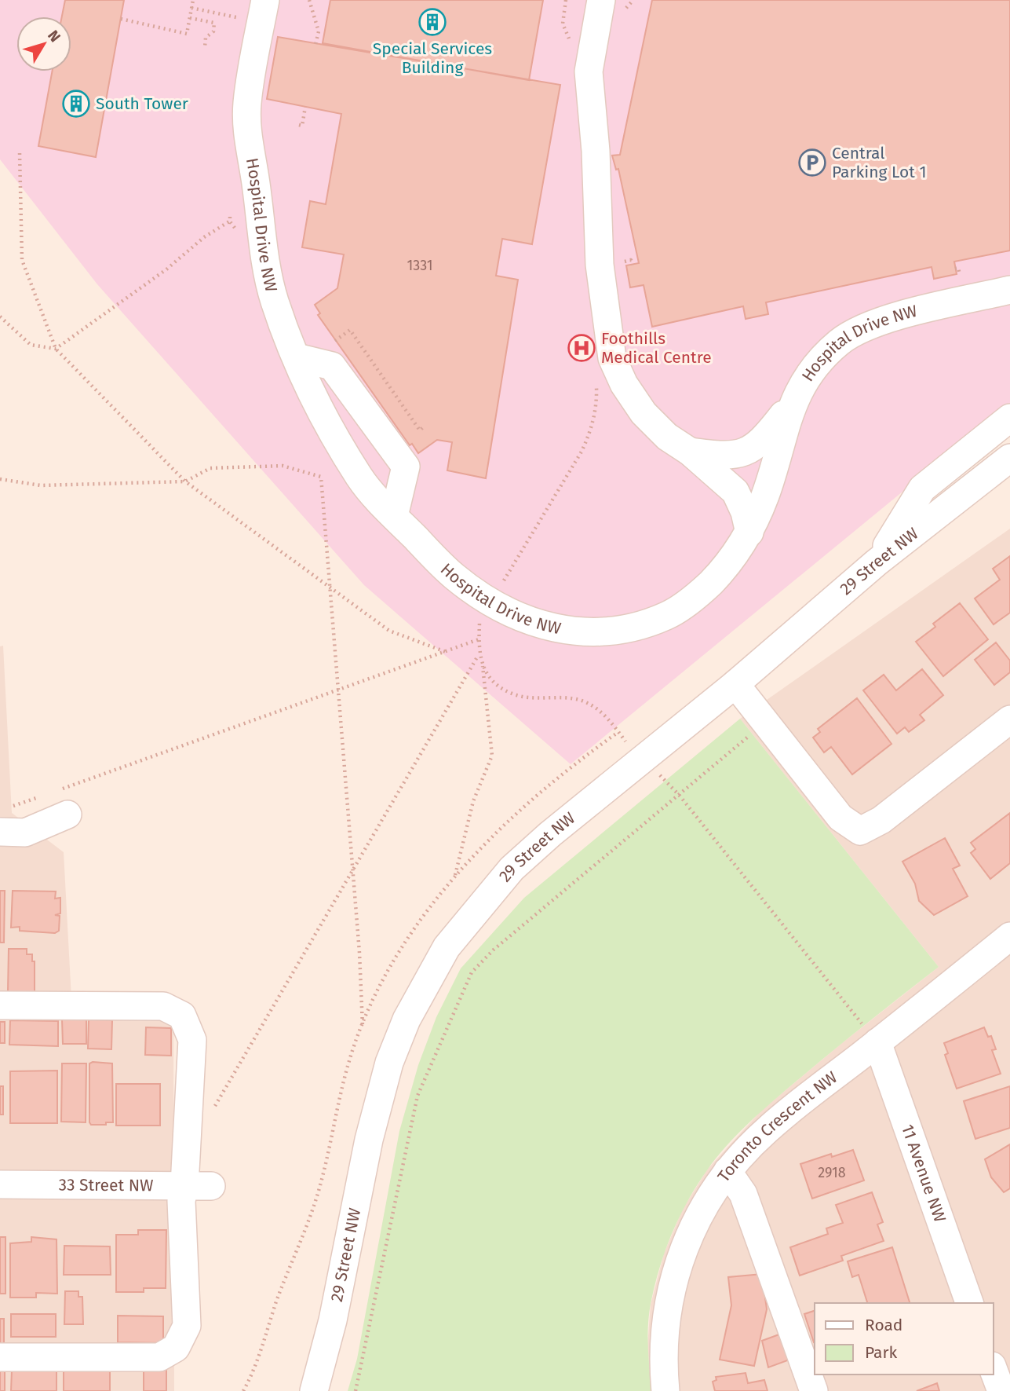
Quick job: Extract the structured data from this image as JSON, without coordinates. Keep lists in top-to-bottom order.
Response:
{
  "streets": {
    "street": [
      "Hospital Drive NW",
      "29 Street NW",
      "Toronto Crescent NW",
      "11 Avenue NW",
      "33 Street NW"
    ]
  },
  "crossings": [
    ["Toronto Crescent NW", "11 Avenue NW"]
  ],
  "places": {
    "building": ["Special Services Building", "South Tower"],
    "parking": ["Central Parking Lot 1"],
    "hospital": ["Foothills Medical Centre"]
  },
  "house_numbers": ["1331", "2918"],
  "legend": ["Road", "Park"],
  "north": "top right"
}
